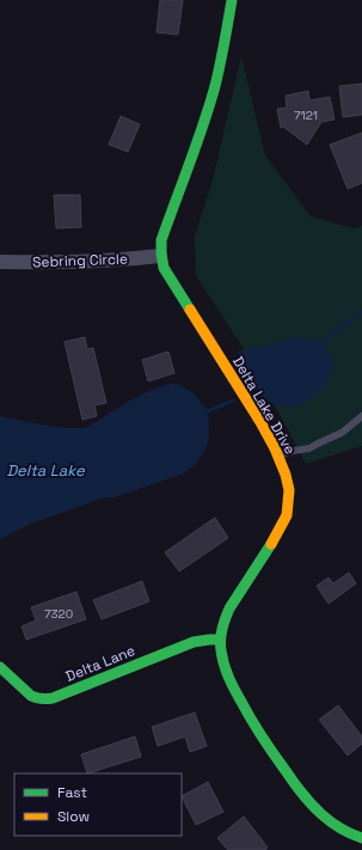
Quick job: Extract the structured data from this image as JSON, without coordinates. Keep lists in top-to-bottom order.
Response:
{
  "streets": {
    "street": ["Sebring Circle", "Delta Lake Drive", "Delta Lane"]
  },
  "crossings": [
    ["Sebring Circle", "Delta Lake Drive"],
    ["Delta Lake Drive", "Delta Lane"]
  ],
  "water": ["Delta Lake"],
  "house_numbers": ["7121", "7320"],
  "legend": ["Fast", "Slow"]
}
